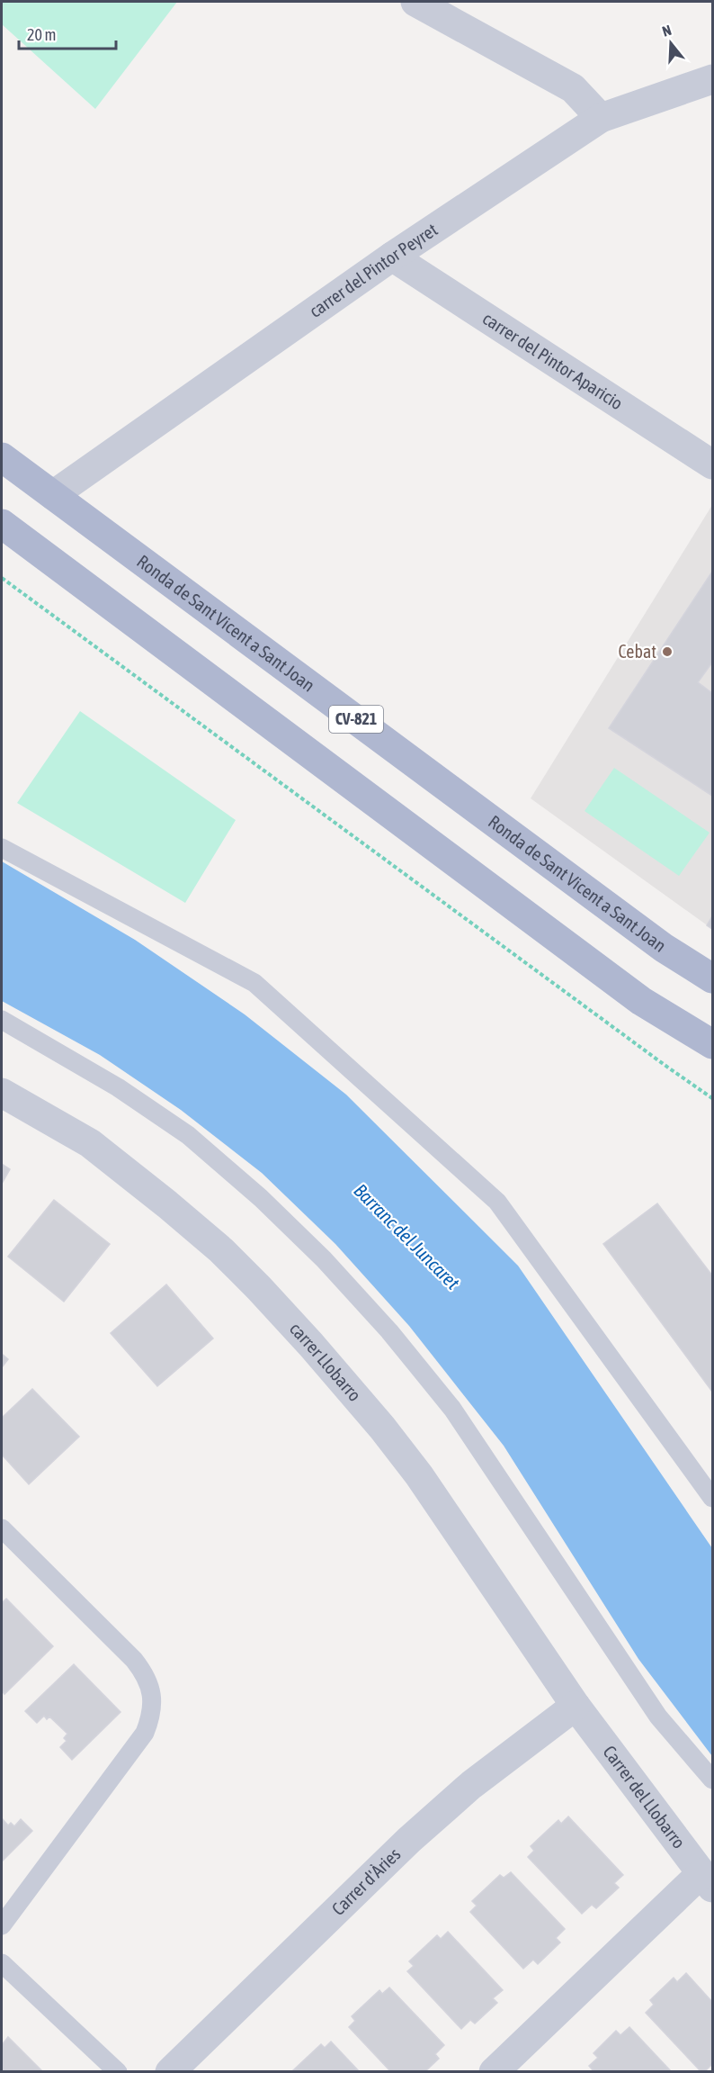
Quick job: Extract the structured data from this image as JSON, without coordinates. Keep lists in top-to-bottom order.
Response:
{
  "streets": {
    "main road": ["Ronda de Sant Vicent a Sant Joan", "CV-821"],
    "street": [
      "carrer del Pintor Peyret",
      "carrer del Pintor Aparicio",
      "carrer Llobarro",
      "Carrer del Llobarro",
      "Carrer d'Àries"
    ]
  },
  "crossings": [
    ["carrer del Pintor Peyret", "carrer del Pintor Aparicio"],
    ["carrer del Pintor Peyret", "Ronda de Sant Vicent a Sant Joan"],
    ["carrer Llobarro", "Carrer del Llobarro"],
    ["carrer Llobarro", "Carrer d'Àries"],
    ["Carrer del Llobarro", "Carrer d'Àries"]
  ],
  "water": ["Barranc del Juncaret"],
  "places": ["Cebat"],
  "scale_bar": "20 m",
  "north": "top"
}
